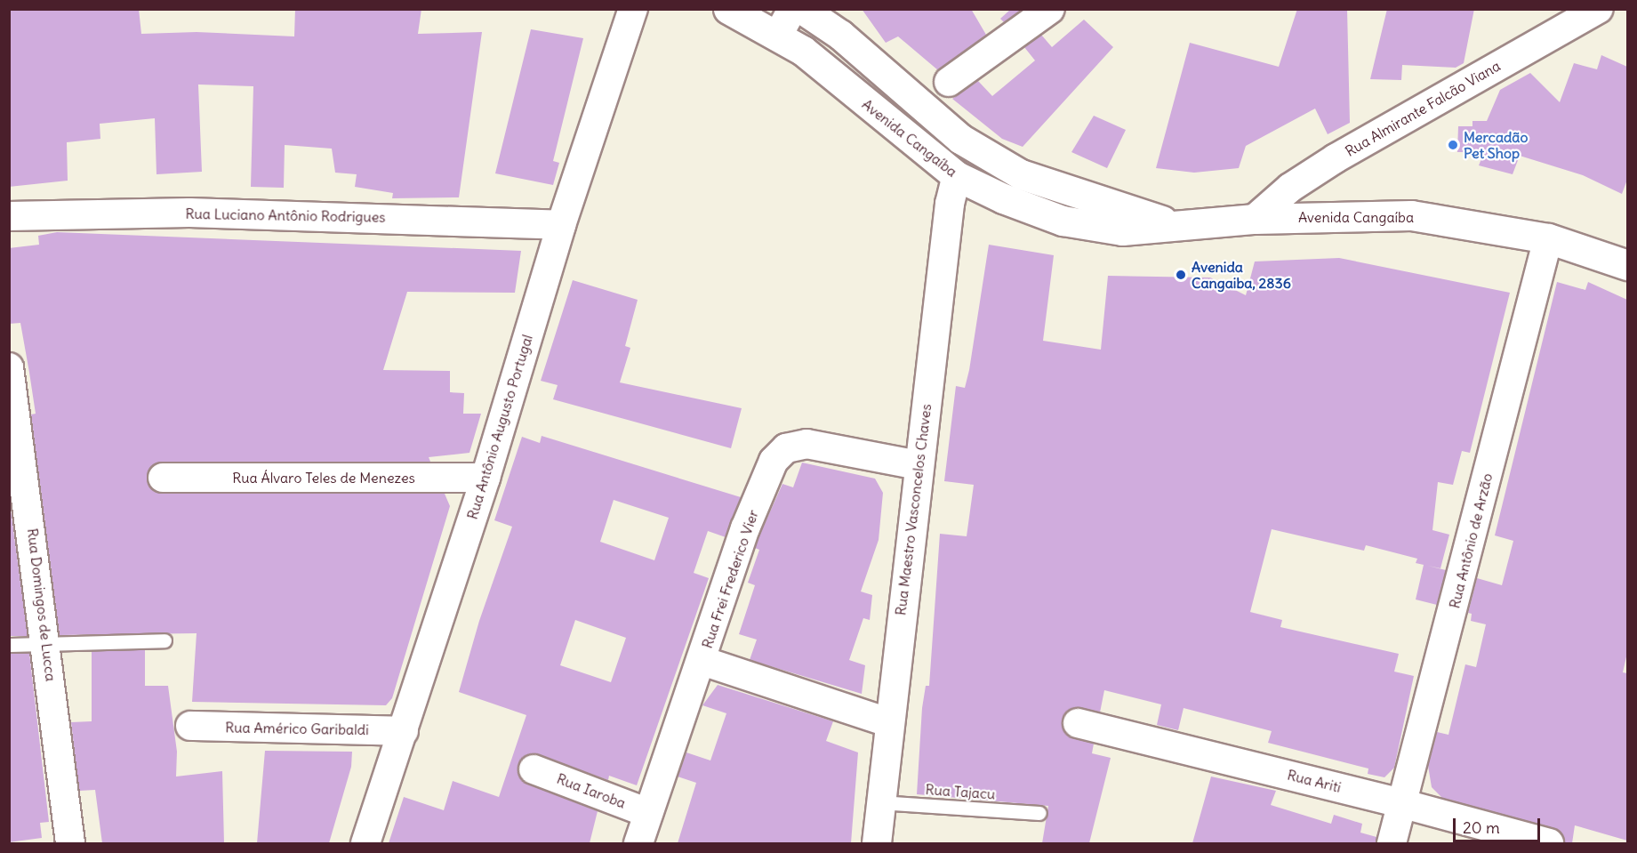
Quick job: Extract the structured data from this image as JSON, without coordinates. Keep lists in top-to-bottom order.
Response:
{
  "streets": {
    "main road": ["Avenida Cangaíba"],
    "street": [
      "Rua Almirante Falcão Viana",
      "Rua Luciano Antônio Rodrigues",
      "Rua Antônio Augusto Portugal",
      "Rua Álvaro Teles de Menezes",
      "Rua Maestro Vasconcelos Chaves",
      "Rua Antônio de Arzão",
      "Rua Frei Frederico Vier",
      "Rua Domingos de Lucca",
      "Rua Américo Garibaldi",
      "Rua Ariti",
      "Rua Iaroba"
    ],
    "lane": ["Rua Tajacu"]
  },
  "crossings": [
    ["Rua Almirante Falcão Viana", "Avenida Cangaíba"],
    ["Avenida Cangaíba", "Rua Maestro Vasconcelos Chaves"],
    ["Avenida Cangaíba", "Rua Antônio de Arzão"],
    ["Rua Luciano Antônio Rodrigues", "Rua Antônio Augusto Portugal"],
    ["Rua Antônio Augusto Portugal", "Rua Álvaro Teles de Menezes"],
    ["Rua Antônio Augusto Portugal", "Rua Américo Garibaldi"],
    ["Rua Maestro Vasconcelos Chaves", "Rua Frei Frederico Vier"],
    ["Rua Maestro Vasconcelos Chaves", "Rua Tajacu"],
    ["Rua Antônio de Arzão", "Rua Ariti"],
    ["Rua Frei Frederico Vier", "Rua Iaroba"]
  ],
  "places": ["Mercadão Pet Shop", "Avenida Cangaiba, 2836"],
  "scale_bar": "20 m"
}
